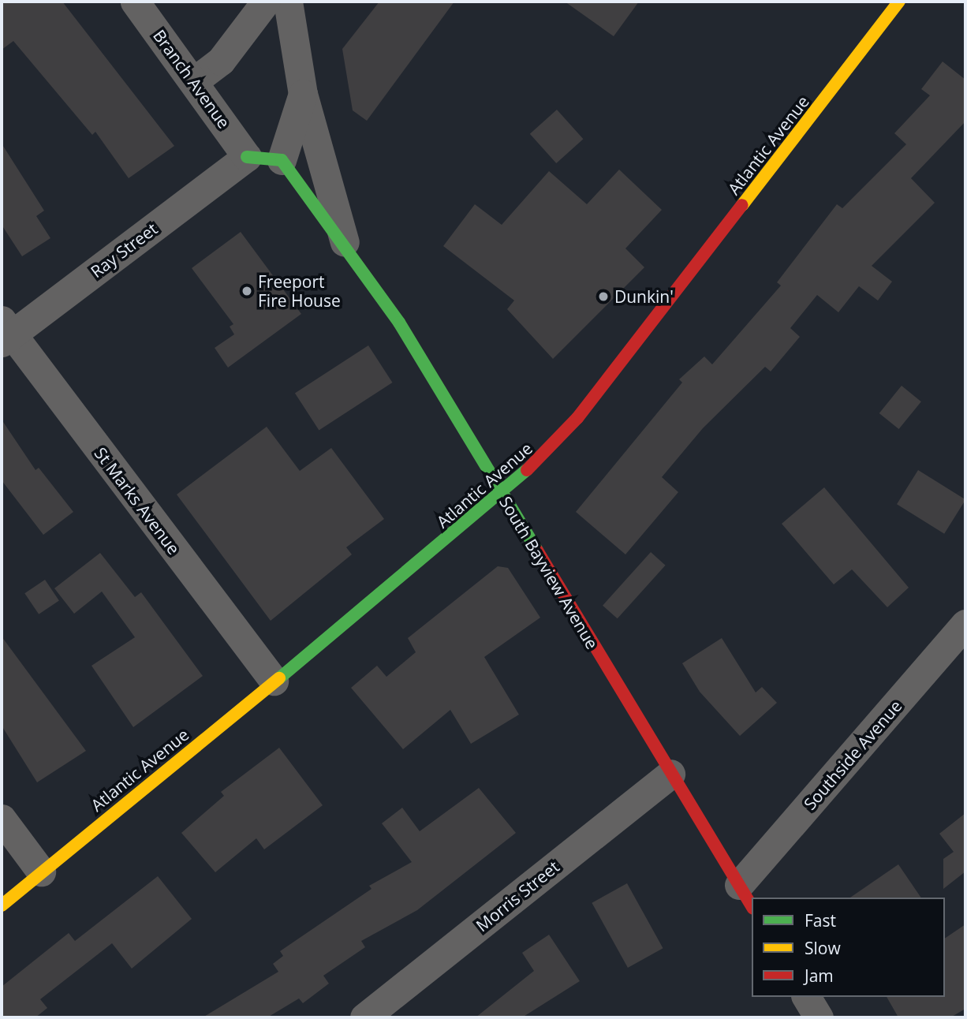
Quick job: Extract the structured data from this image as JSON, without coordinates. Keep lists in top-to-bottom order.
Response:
{
  "streets": {
    "main road": ["Atlantic Avenue", "South Bayview Avenue"],
    "street": [
      "Branch Avenue",
      "Ray Street",
      "St Marks Avenue",
      "Southside Avenue",
      "Morris Street"
    ]
  },
  "crossings": [
    ["Branch Avenue", "Ray Street"],
    ["Atlantic Avenue", "St Marks Avenue"],
    ["Atlantic Avenue", "South Bayview Avenue"],
    ["Ray Street", "St Marks Avenue"],
    ["South Bayview Avenue", "Southside Avenue"],
    ["South Bayview Avenue", "Morris Street"]
  ],
  "places": ["Freeport Fire House", "Dunkin'"],
  "legend": ["Fast", "Slow", "Jam"]
}
